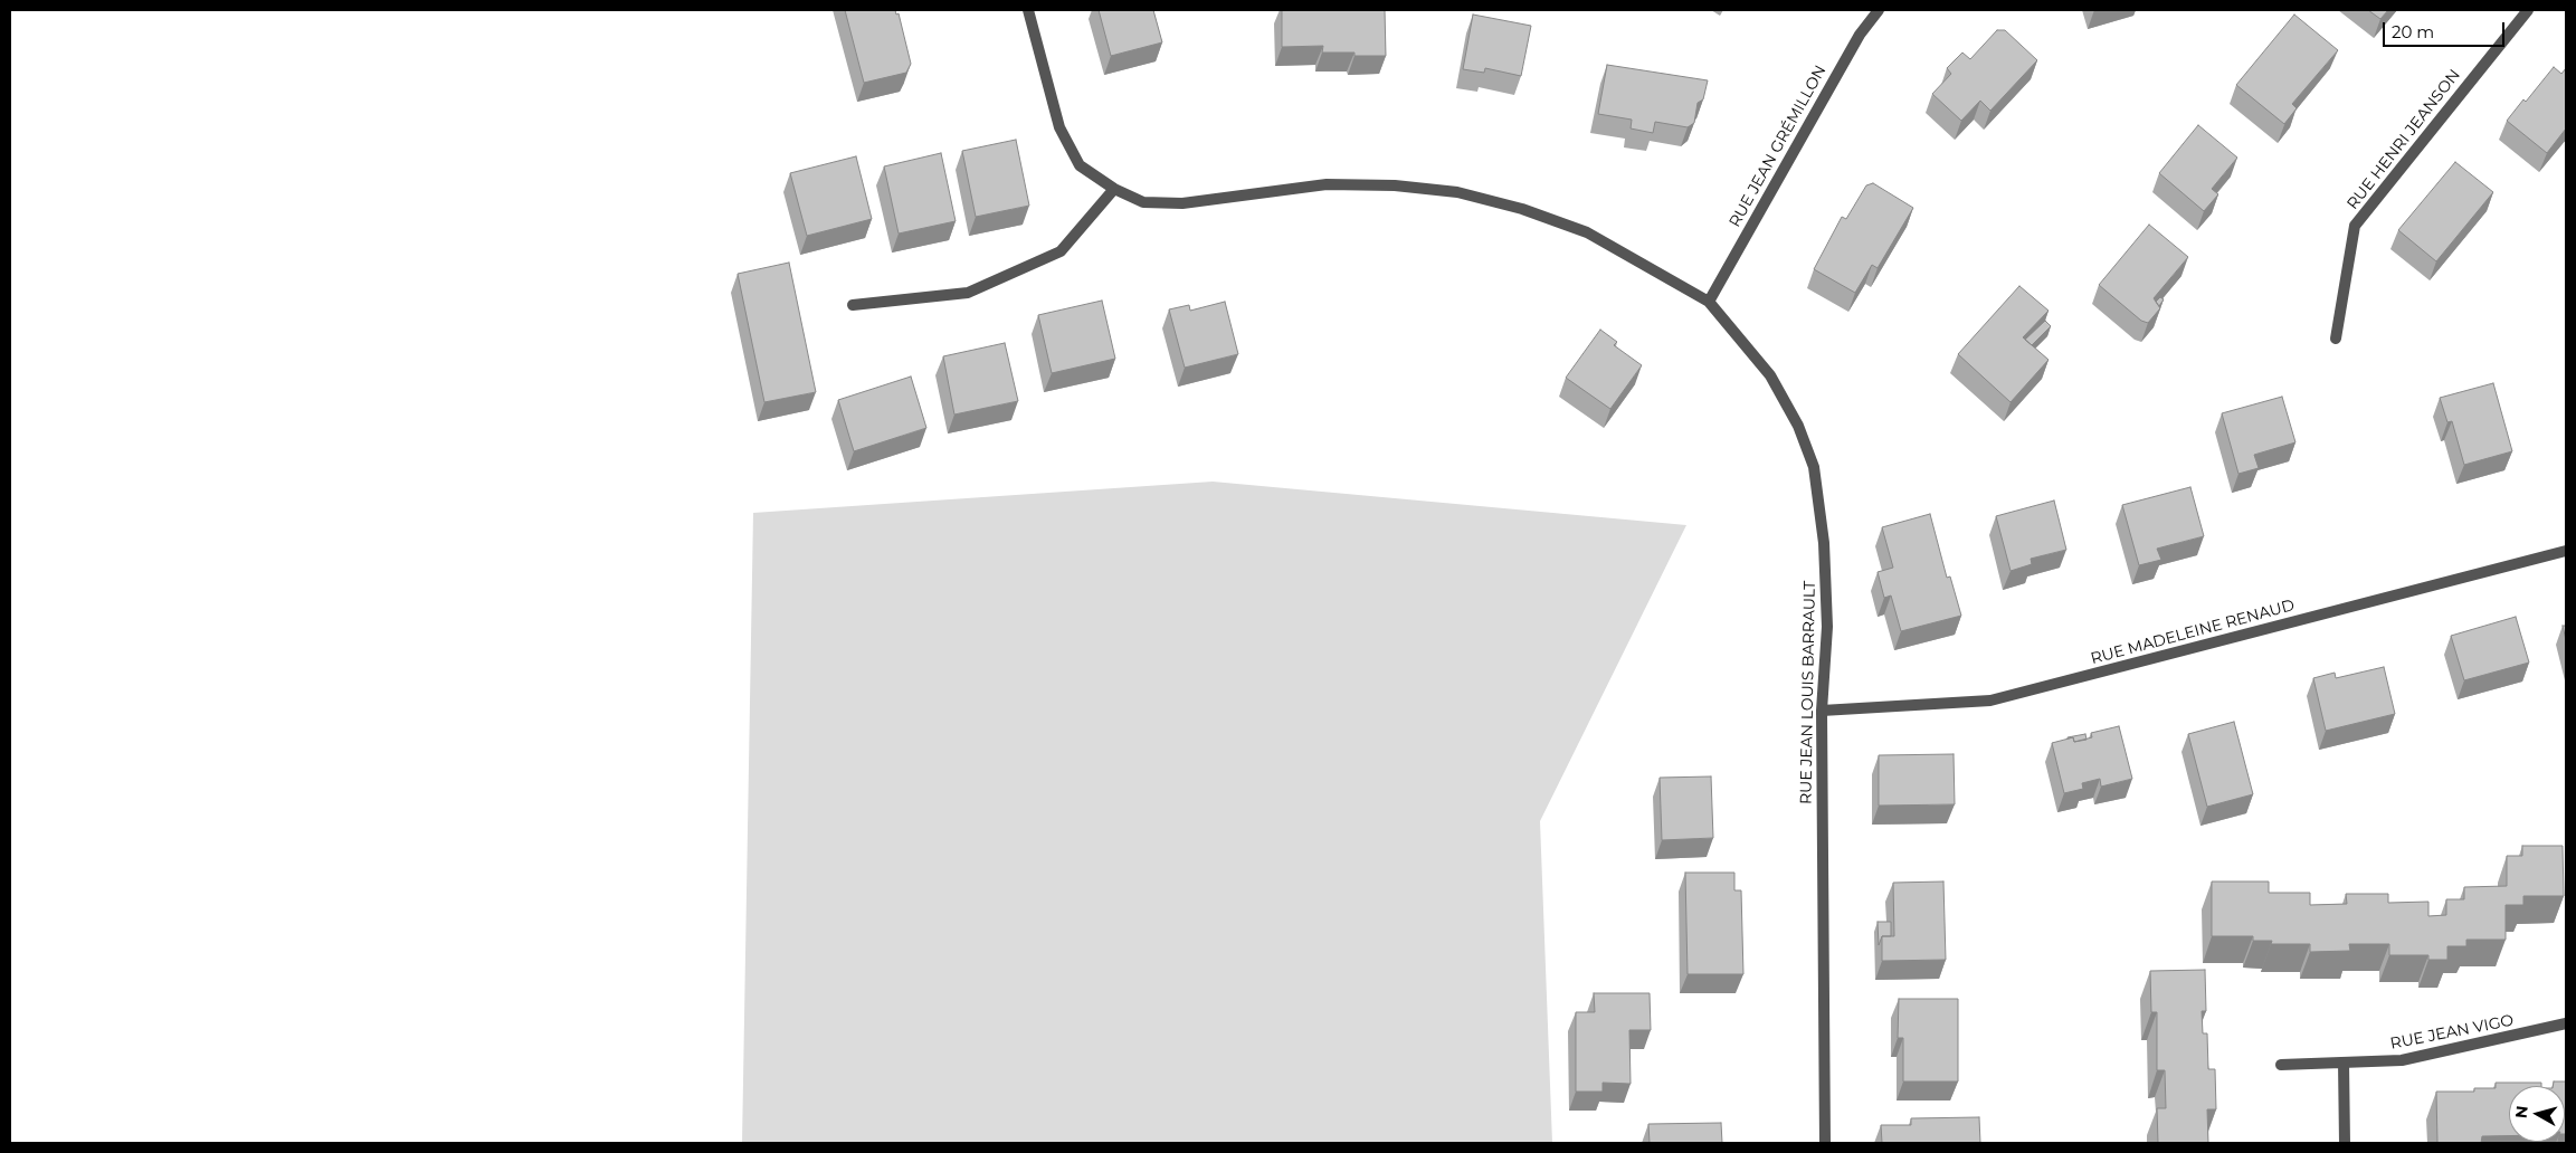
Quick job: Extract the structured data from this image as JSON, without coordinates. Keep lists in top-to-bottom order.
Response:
{
  "streets": {
    "street": [
      "RUE HENRI JEANSON",
      "RUE JEAN GRÉMILLON",
      "RUE MADELEINE RENAUD",
      "RUE JEAN LOUIS BARRAULT",
      "RUE JEAN VIGO"
    ]
  },
  "crossings": [
    ["RUE JEAN GRÉMILLON", "RUE JEAN LOUIS BARRAULT"],
    ["RUE MADELEINE RENAUD", "RUE JEAN LOUIS BARRAULT"]
  ],
  "scale_bar": "20 m",
  "north": "left"
}
